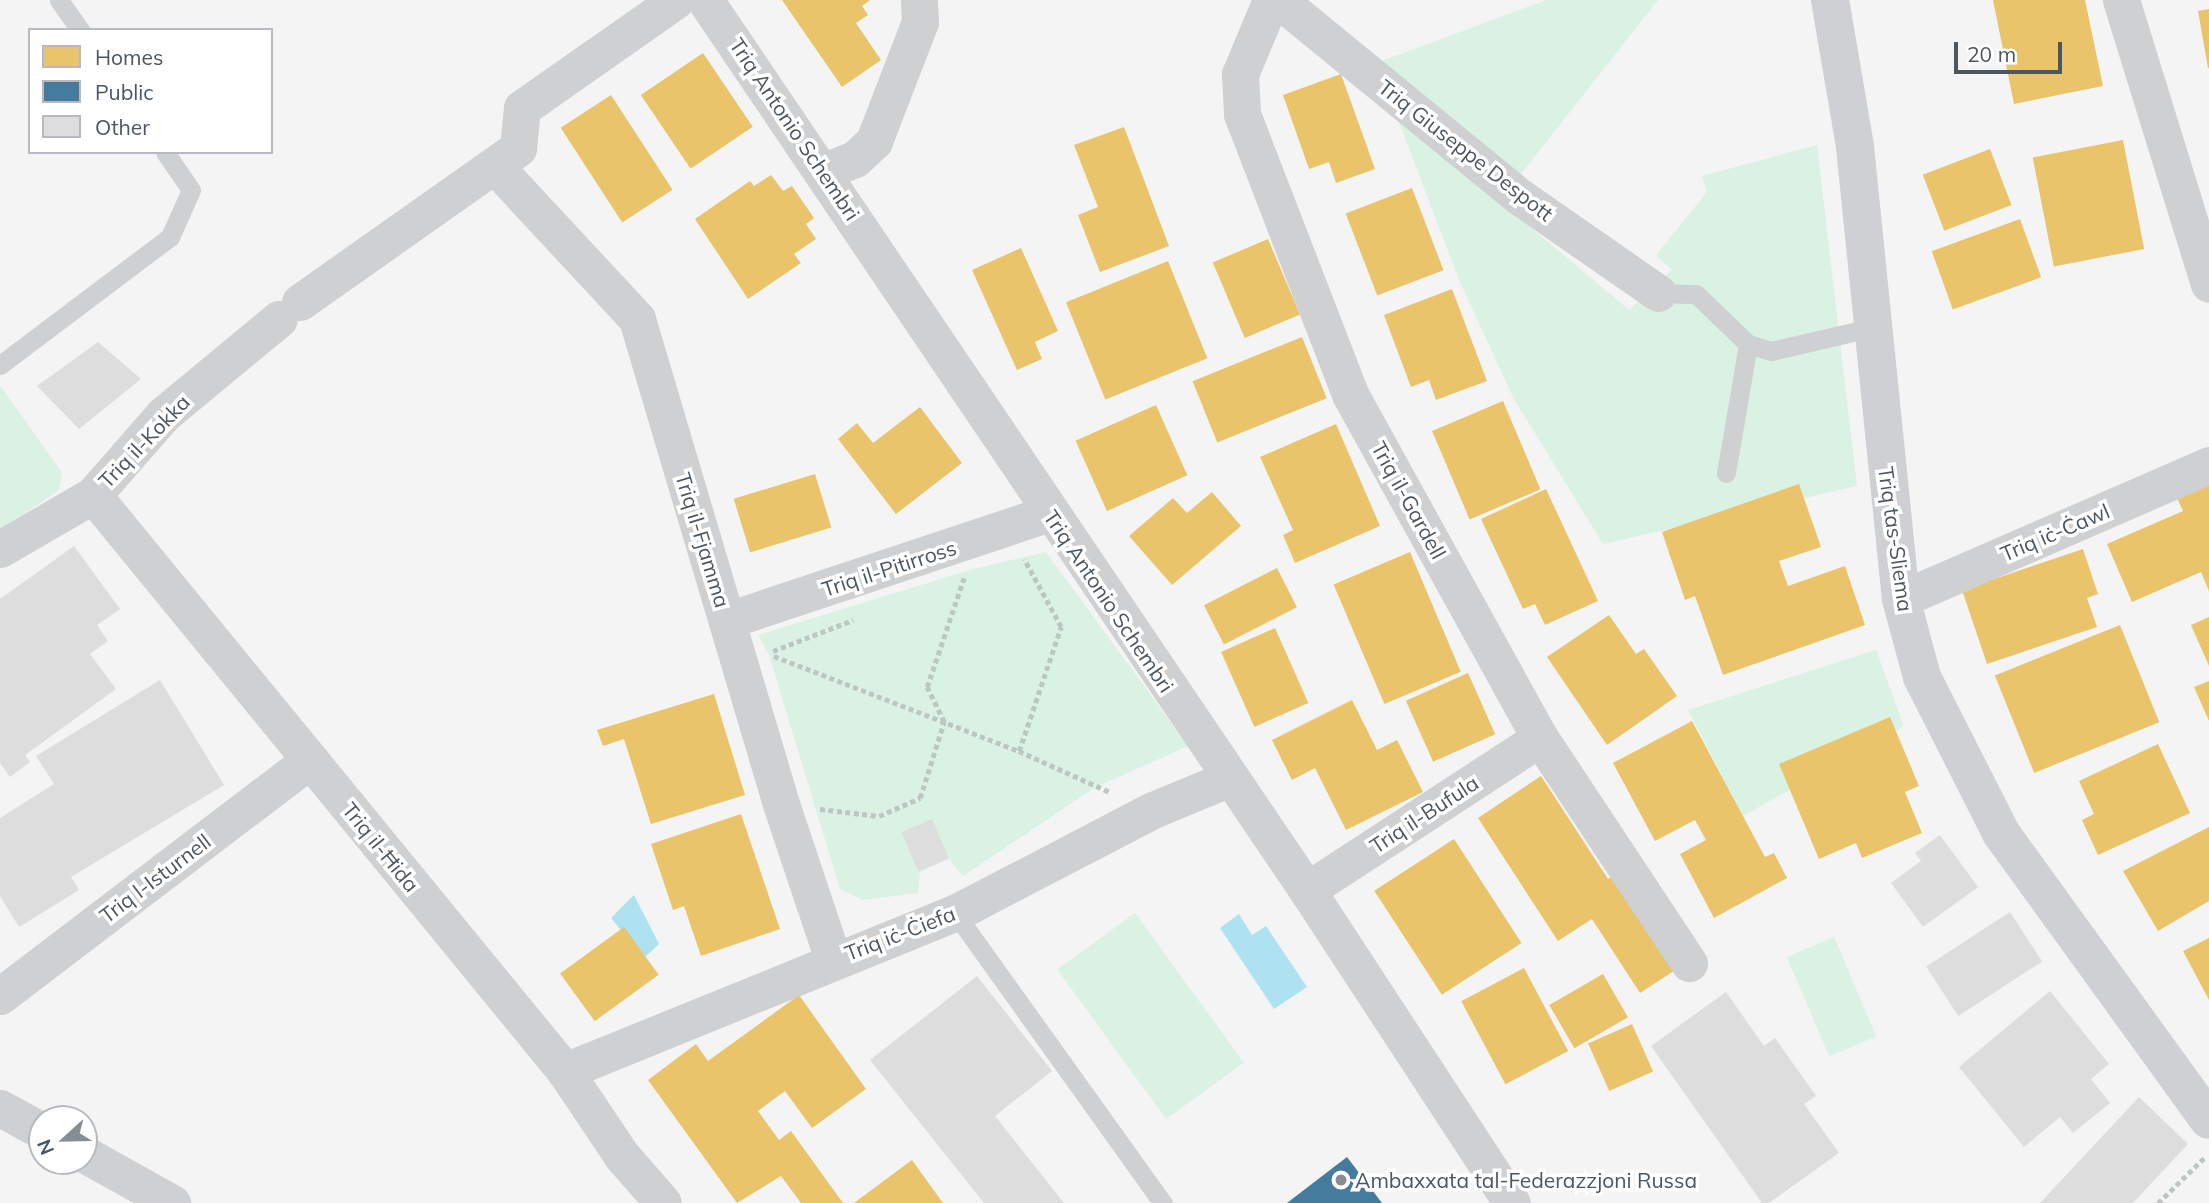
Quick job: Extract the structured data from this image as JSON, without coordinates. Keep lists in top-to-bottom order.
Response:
{
  "streets": {
    "main road": ["Triq tas-Sliema"],
    "street": [
      "Triq Antonio Schembri",
      "Triq Giuseppe Despott",
      "Triq il-Kokka",
      "Triq il-Gardell",
      "Triq iċ-Ċawl",
      "Triq il-Fjamma",
      "Triq il-Pitirross",
      "Triq il-Bufula",
      "Triq il-Ħida",
      "Triq l-Isturnell",
      "Triq iċ-Ċiefa"
    ]
  },
  "crossings": [
    ["Triq Antonio Schembri", "Triq il-Pitirross"],
    ["Triq Antonio Schembri", "Triq il-Bufula"],
    ["Triq Antonio Schembri", "Triq iċ-Ċiefa"],
    ["Triq il-Kokka", "Triq il-Fjamma"],
    ["Triq il-Kokka", "Triq il-Ħida"],
    ["Triq il-Gardell", "Triq il-Bufula"],
    ["Triq iċ-Ċawl", "Triq tas-Sliema"],
    ["Triq il-Fjamma", "Triq il-Pitirross"],
    ["Triq il-Fjamma", "Triq iċ-Ċiefa"],
    ["Triq il-Ħida", "Triq l-Isturnell"],
    ["Triq il-Ħida", "Triq iċ-Ċiefa"]
  ],
  "places": ["Ambaxxata tal-Federazzjoni Russa"],
  "legend": ["Homes", "Public", "Other"],
  "scale_bar": "20 m",
  "north": "left"
}
